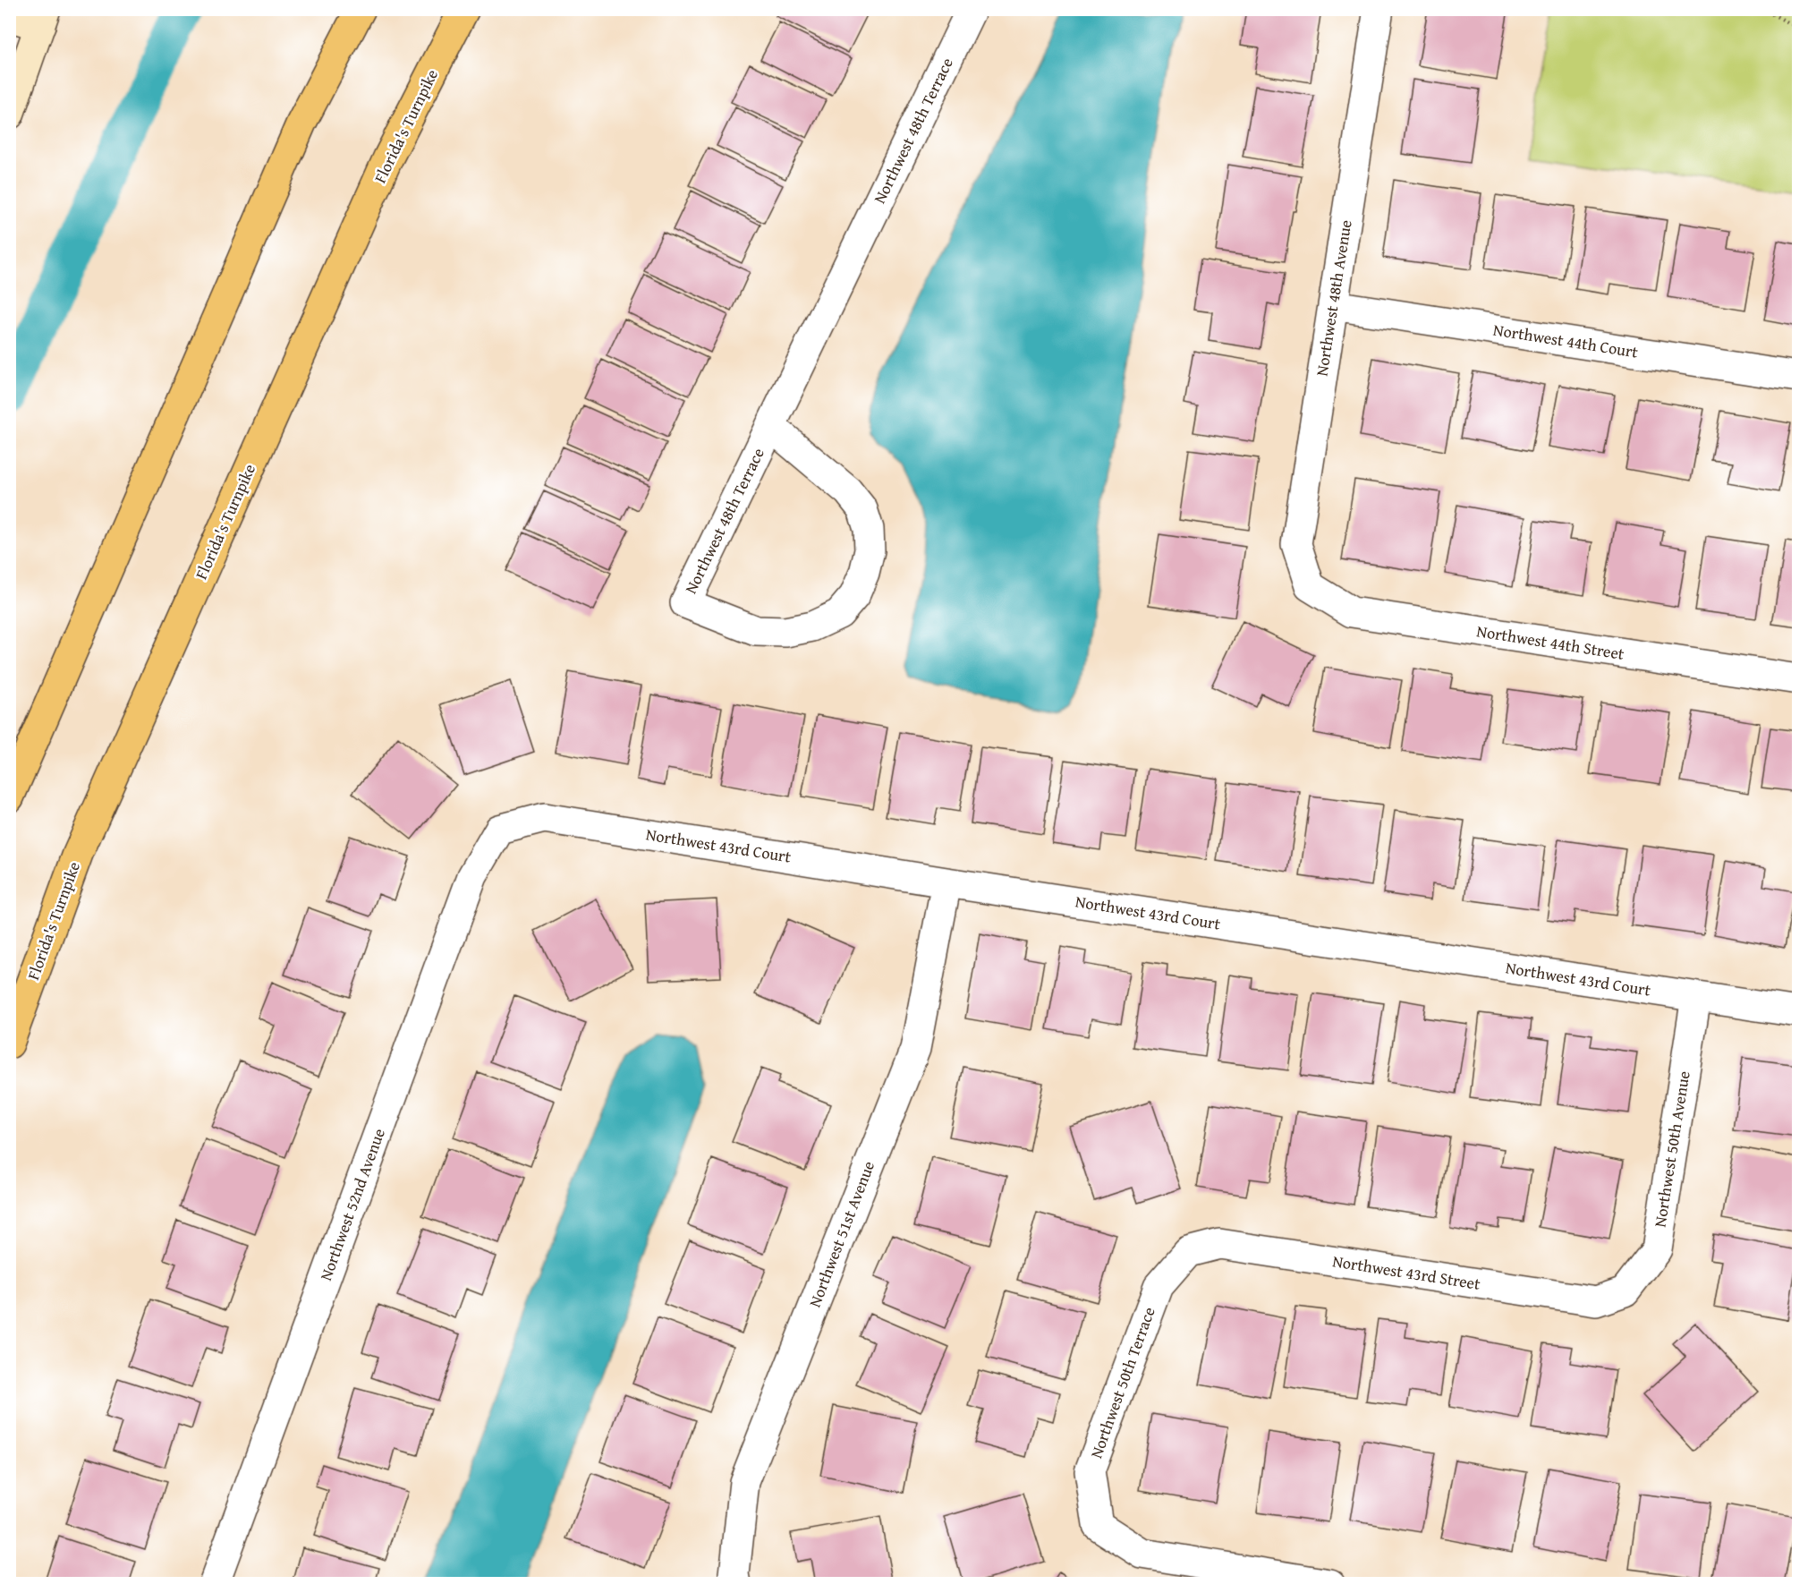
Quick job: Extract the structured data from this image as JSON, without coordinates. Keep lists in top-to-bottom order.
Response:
{
  "streets": {
    "highway": ["Florida's Turnpike"],
    "street": [
      "Northwest 48th Terrace",
      "Northwest 48th Avenue",
      "Northwest 44th Court",
      "Northwest 44th Street",
      "Northwest 43rd Court",
      "Northwest 50th Avenue",
      "Northwest 52nd Avenue",
      "Northwest 51st Avenue",
      "Northwest 43rd Street",
      "Northwest 50th Terrace"
    ]
  },
  "crossings": [
    ["Northwest 48th Avenue", "Northwest 44th Court"],
    ["Northwest 48th Avenue", "Northwest 44th Street"],
    ["Northwest 43rd Court", "Northwest 50th Avenue"],
    ["Northwest 43rd Court", "Northwest 52nd Avenue"],
    ["Northwest 43rd Court", "Northwest 51st Avenue"],
    ["Northwest 50th Avenue", "Northwest 43rd Street"],
    ["Northwest 43rd Street", "Northwest 50th Terrace"]
  ]
}
